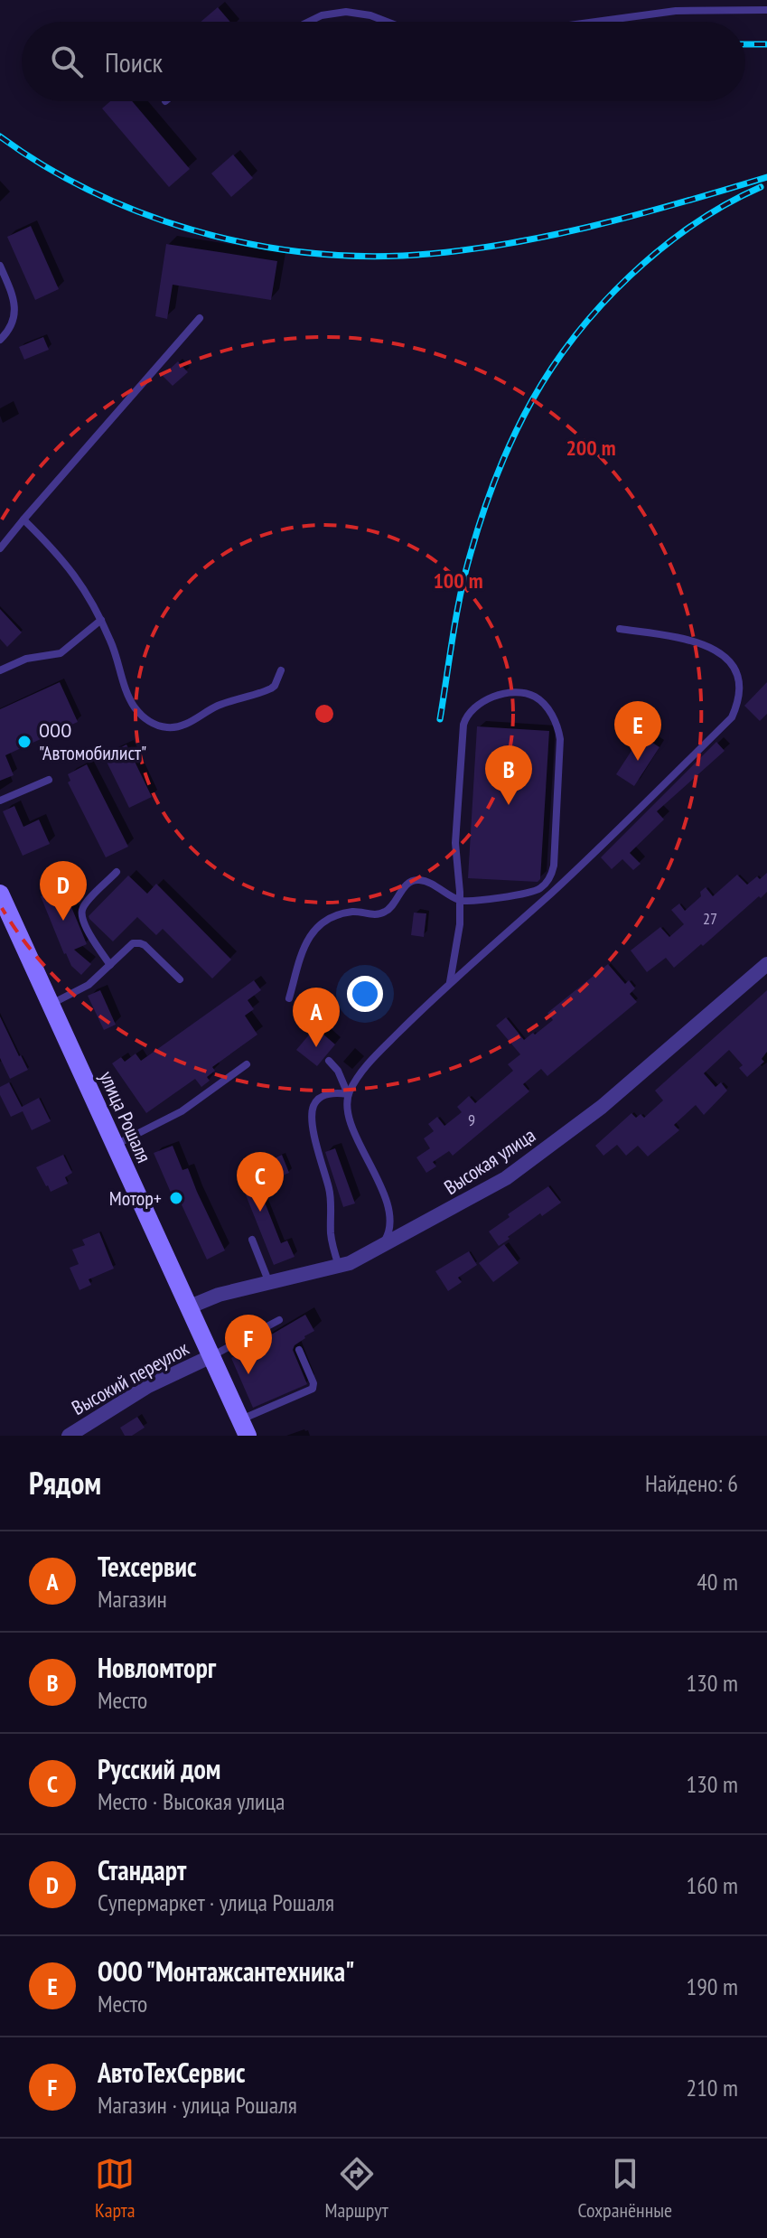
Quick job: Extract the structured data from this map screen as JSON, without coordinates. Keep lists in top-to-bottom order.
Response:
{
  "streets": {
    "main road": ["улица Рошаля"],
    "street": ["Высокая улица", "Высокий переулок"]
  },
  "crossings": [
    ["улица Рошаля", "Высокая улица"],
    ["улица Рошаля", "Высокий переулок"]
  ],
  "places": ["ООО \"Автомобилист\"", "Мотор+"],
  "house_numbers": ["27", "9"],
  "page": {
    "search": "Поиск",
    "pins": [
      "E",
      "B",
      "D",
      "A",
      "C",
      "F"
    ],
    "heading": ["Рядом", "Найдено: 6"],
    "list": [
      {
        "mark": "A",
        "name": "Техсервис",
        "note": "Магазин",
        "value": "40 m"
      },
      {
        "mark": "B",
        "name": "Новломторг",
        "note": "Место",
        "value": "130 m"
      },
      {
        "mark": "C",
        "name": "Русский дом",
        "note": "Место · Высокая улица",
        "value": "130 m"
      },
      {
        "mark": "D",
        "name": "Стандарт",
        "note": "Супермаркет · улица Рошаля",
        "value": "160 m"
      },
      {
        "mark": "E",
        "name": "ООО \"Монтажсантехника\"",
        "note": "Место",
        "value": "190 m"
      },
      {
        "mark": "F",
        "name": "АвтоТехСервис",
        "note": "Магазин · улица Рошаля",
        "value": "210 m"
      }
    ],
    "nav": ["Карта", "Маршрут", "Сохранённые"]
  },
  "rings": ["200 m", "100 m"]
}
